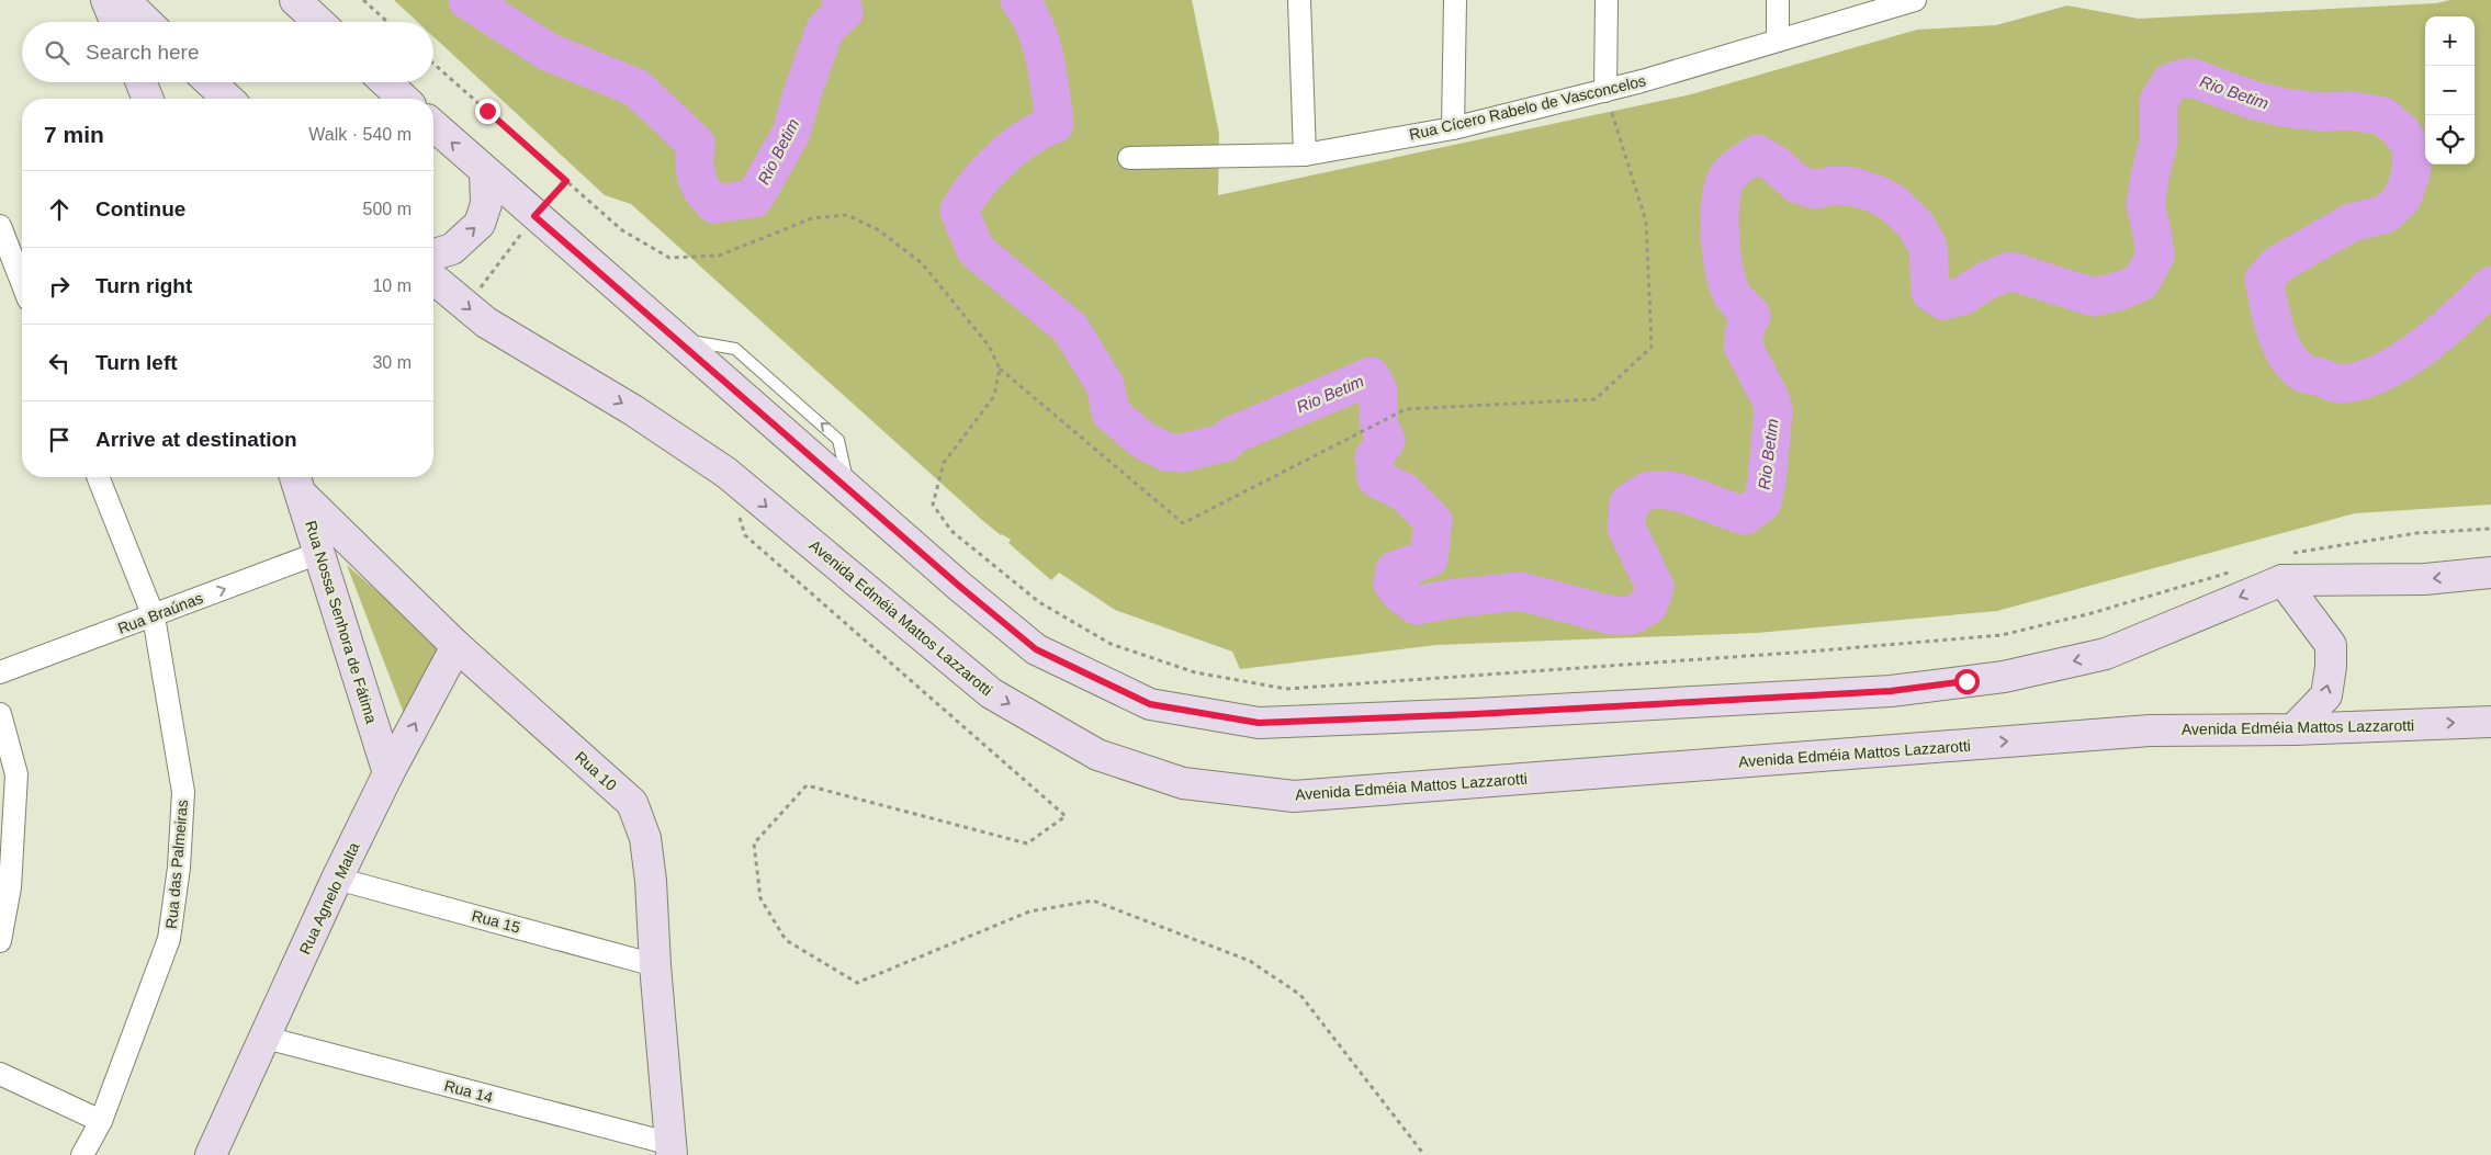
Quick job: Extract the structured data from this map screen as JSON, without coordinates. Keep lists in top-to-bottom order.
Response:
{
  "streets": {
    "main road": [
      "Avenida Edméia Mattos Lazzarotti",
      "Rua Nossa Senhora de Fátima",
      "Rua 10",
      "Rua Agnelo Malta"
    ],
    "street": [
      "Rua Cícero Rabelo de Vasconcelos",
      "Rua Braúnas",
      "Rua das Palmeiras",
      "Rua 15",
      "Rua 14"
    ]
  },
  "crossings": [
    ["Rua Braúnas", "Rua Nossa Senhora de Fátima"],
    ["Rua Braúnas", "Rua das Palmeiras"],
    ["Rua Nossa Senhora de Fátima", "Rua 10"],
    ["Rua Nossa Senhora de Fátima", "Rua Agnelo Malta"],
    ["Rua 10", "Rua Agnelo Malta"],
    ["Rua 10", "Rua 15"],
    ["Rua 10", "Rua 14"],
    ["Rua Agnelo Malta", "Rua 15"],
    ["Rua Agnelo Malta", "Rua 14"]
  ],
  "one_way": ["Rua Braúnas"],
  "water": ["Rio Betim"],
  "page": {
    "map_buttons": ["+", "−"],
    "search": "Search here",
    "heading": ["7 min", "Walk · 540 m"],
    "list": [
      ["Continue", "500 m"],
      ["Turn right", "10 m"],
      ["Turn left", "30 m"],
      "Arrive at destination"
    ]
  }
}
